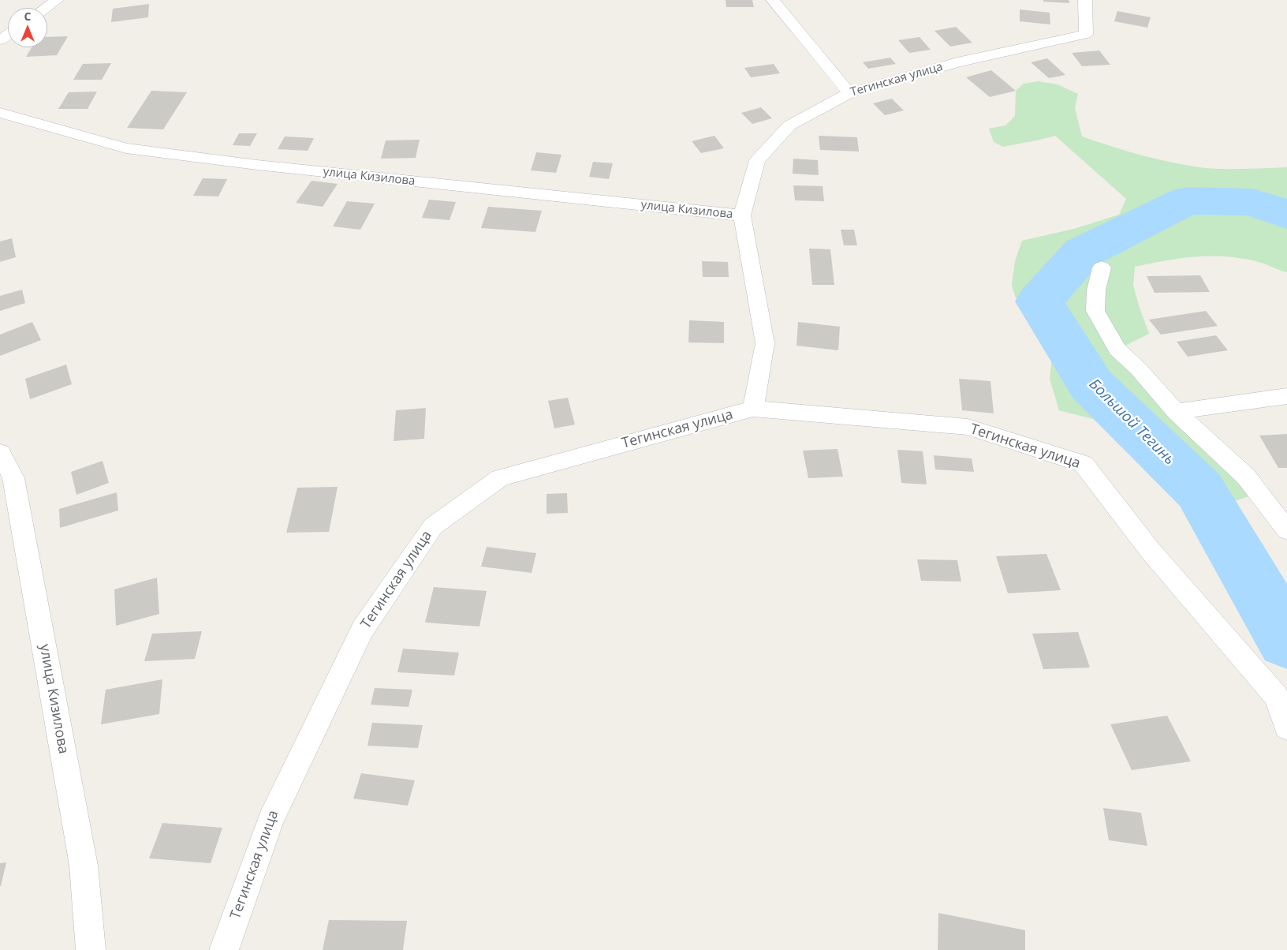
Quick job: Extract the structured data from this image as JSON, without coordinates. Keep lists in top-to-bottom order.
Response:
{
  "streets": {
    "street": ["Тегинская улица", "улица Кизилова"]
  },
  "crossings": [
    ["Тегинская улица", "улица Кизилова"]
  ],
  "water": ["Большой Тегинь"],
  "north": "top"
}
